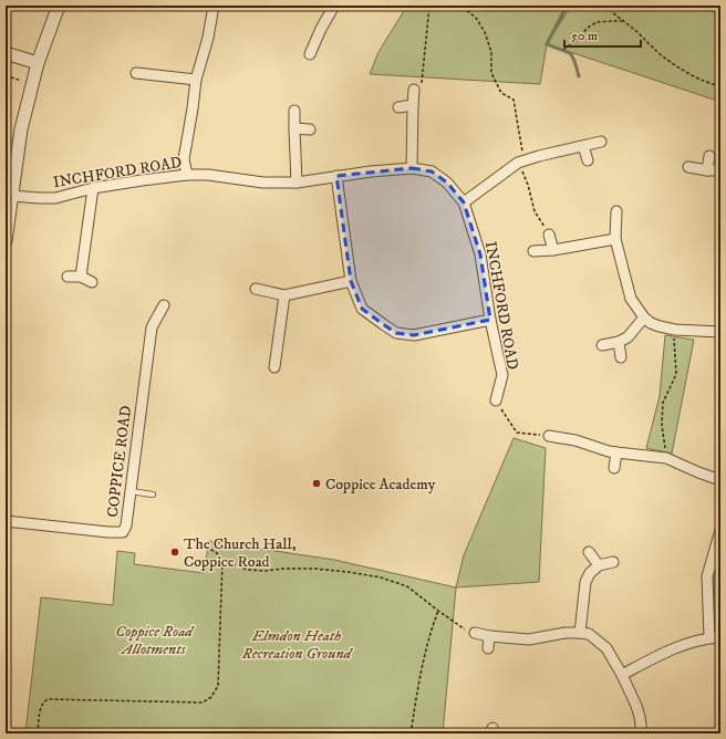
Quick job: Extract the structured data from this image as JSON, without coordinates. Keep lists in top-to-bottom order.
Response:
{
  "streets": {
    "street": ["INCHFORD ROAD", "COPPICE ROAD"]
  },
  "parks": ["Coppice Road Allotments", "Elmdon Heath Recreation Ground"],
  "places": ["Coppice Academy", "The Church Hall, Coppice Road"],
  "scale_bar": "50 m"
}
